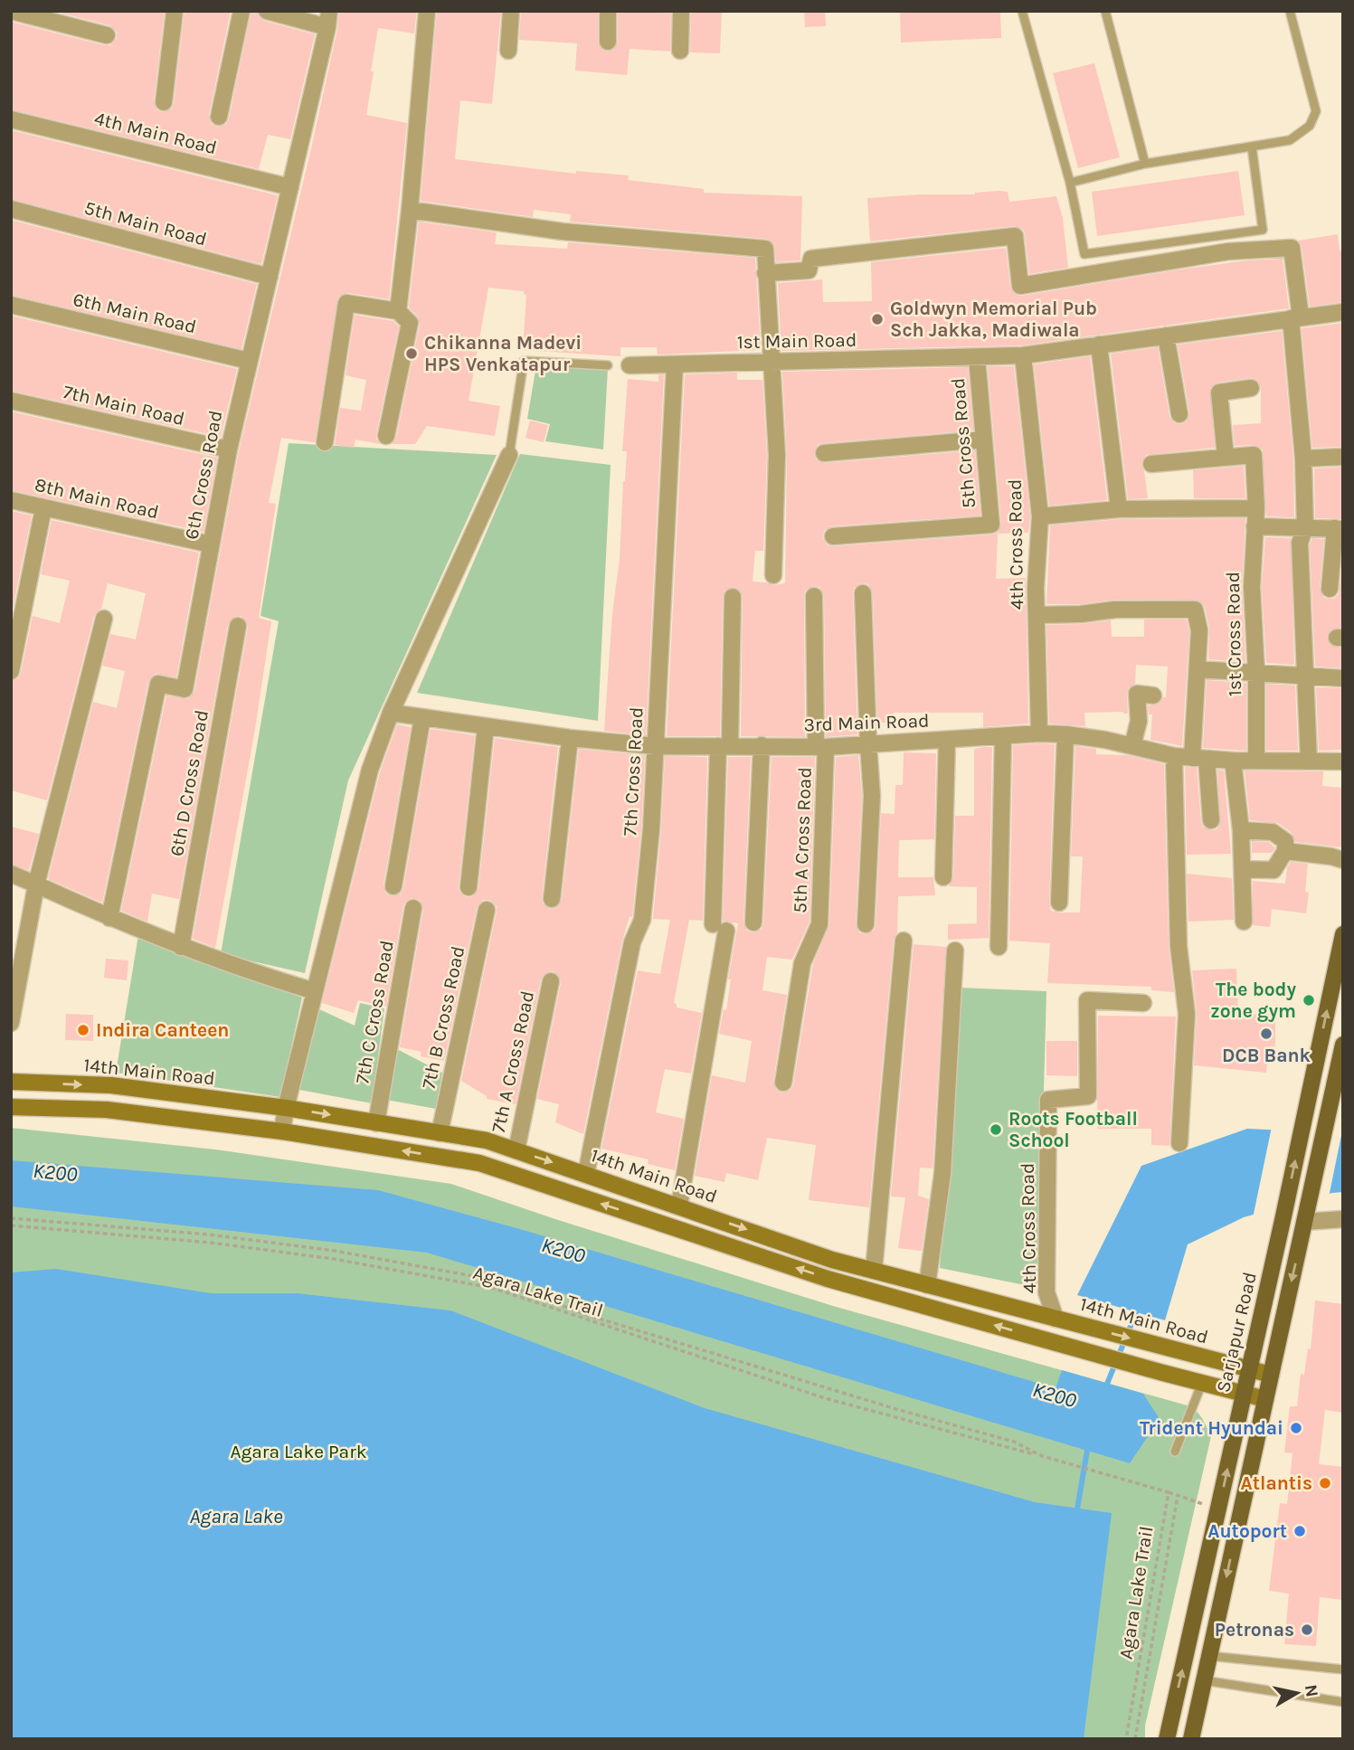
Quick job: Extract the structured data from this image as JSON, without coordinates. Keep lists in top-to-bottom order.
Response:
{
  "streets": {
    "main road": ["14th Main Road", "Sarjapur Road"],
    "street": [
      "4th Main Road",
      "5th Main Road",
      "6th Main Road",
      "1st Main Road",
      "7th Main Road",
      "5th Cross Road",
      "6th Cross Road",
      "8th Main Road",
      "4th Cross Road",
      "1st Cross Road",
      "3rd Main Road",
      "7th Cross Road",
      "6th D Cross Road",
      "5th A Cross Road",
      "7th C Cross Road",
      "7th B Cross Road",
      "7th A Cross Road"
    ],
    "path": ["Agara Lake Trail"]
  },
  "crossings": [
    ["4th Main Road", "6th Cross Road"],
    ["5th Main Road", "6th Cross Road"],
    ["6th Main Road", "6th Cross Road"],
    ["1st Main Road", "5th Cross Road"],
    ["1st Main Road", "4th Cross Road"],
    ["1st Main Road", "7th Cross Road"],
    ["7th Main Road", "6th Cross Road"],
    ["6th Cross Road", "8th Main Road"],
    ["4th Cross Road", "3rd Main Road"],
    ["4th Cross Road", "14th Main Road"],
    ["1st Cross Road", "3rd Main Road"],
    ["3rd Main Road", "7th Cross Road"],
    ["3rd Main Road", "5th A Cross Road"],
    ["7th Cross Road", "14th Main Road"],
    ["7th C Cross Road", "14th Main Road"],
    ["7th B Cross Road", "14th Main Road"],
    ["7th A Cross Road", "14th Main Road"],
    ["14th Main Road", "Sarjapur Road"]
  ],
  "water": ["K200", "Agara Lake"],
  "parks": ["Agara Lake Park"],
  "places": [
    "Goldwyn Memorial Pub Sch Jakka, Madiwala",
    "Chikanna Madevi HPS Venkatapur",
    "The body zone gym",
    "Indira Canteen",
    "DCB Bank",
    "Roots Football School",
    "Trident Hyundai",
    "Atlantis",
    "Autoport",
    "Petronas"
  ],
  "north": "right"
}
